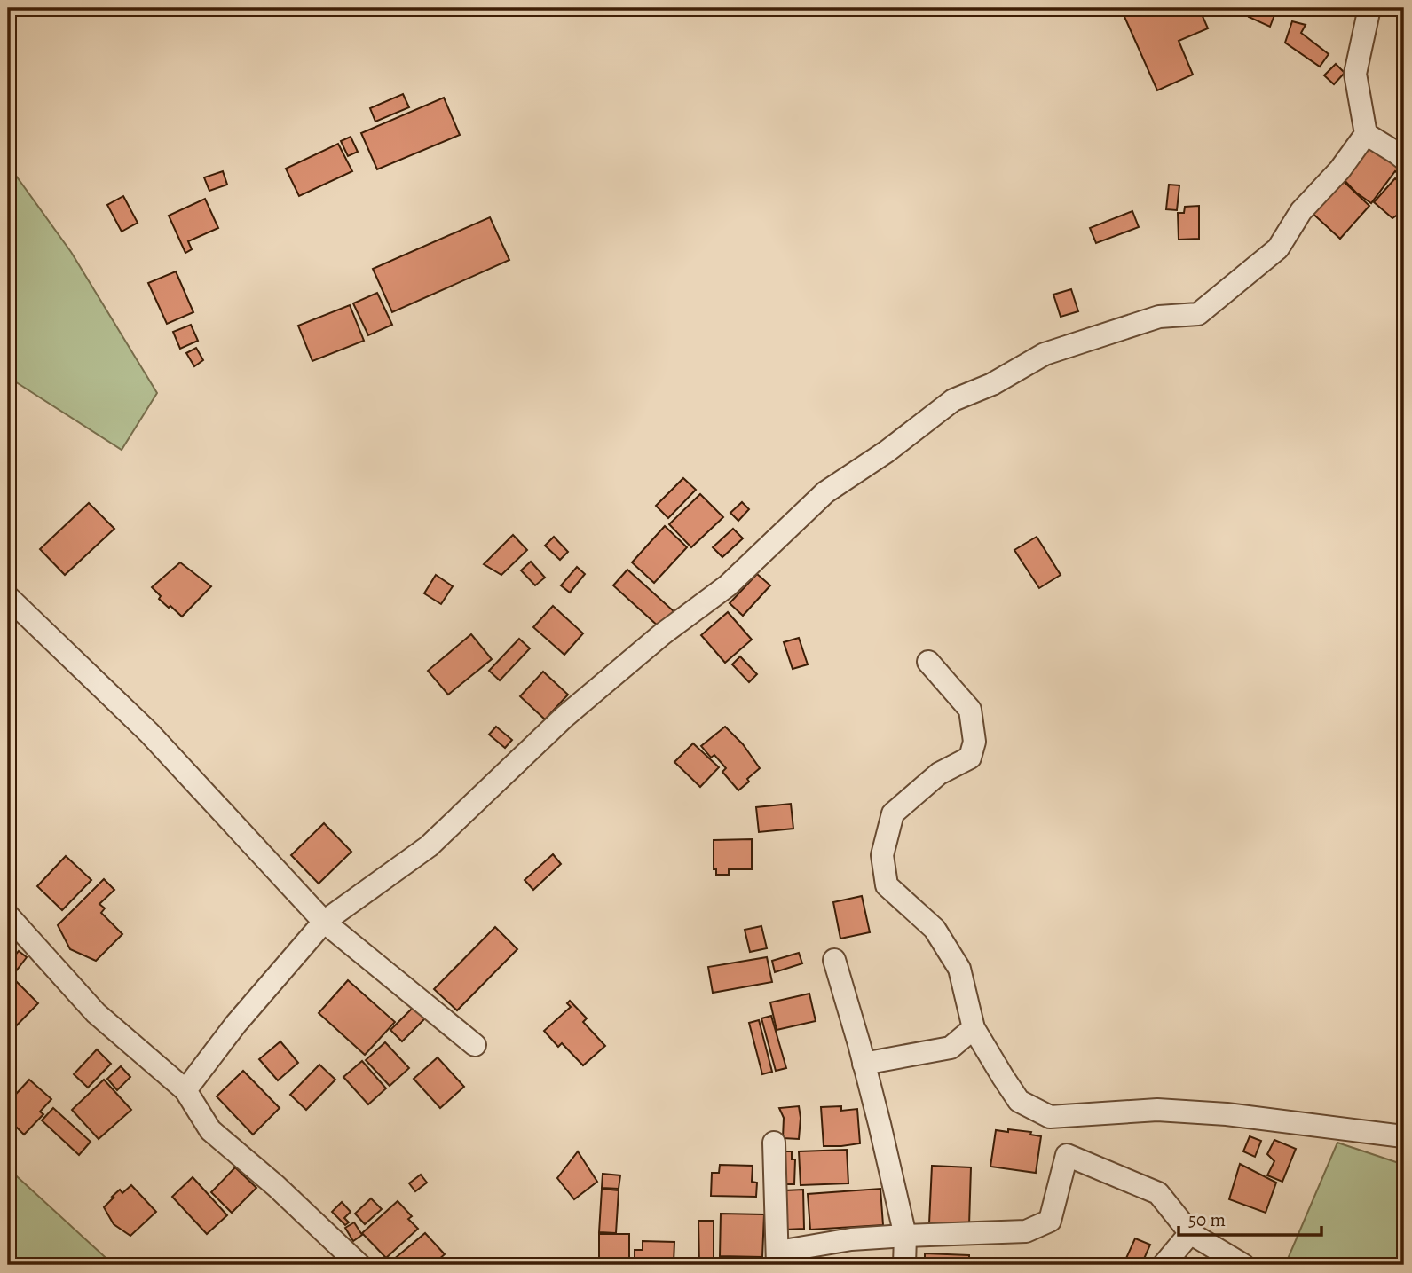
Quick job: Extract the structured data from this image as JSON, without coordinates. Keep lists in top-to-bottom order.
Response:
{
  "scale_bar": "50 m"
}
